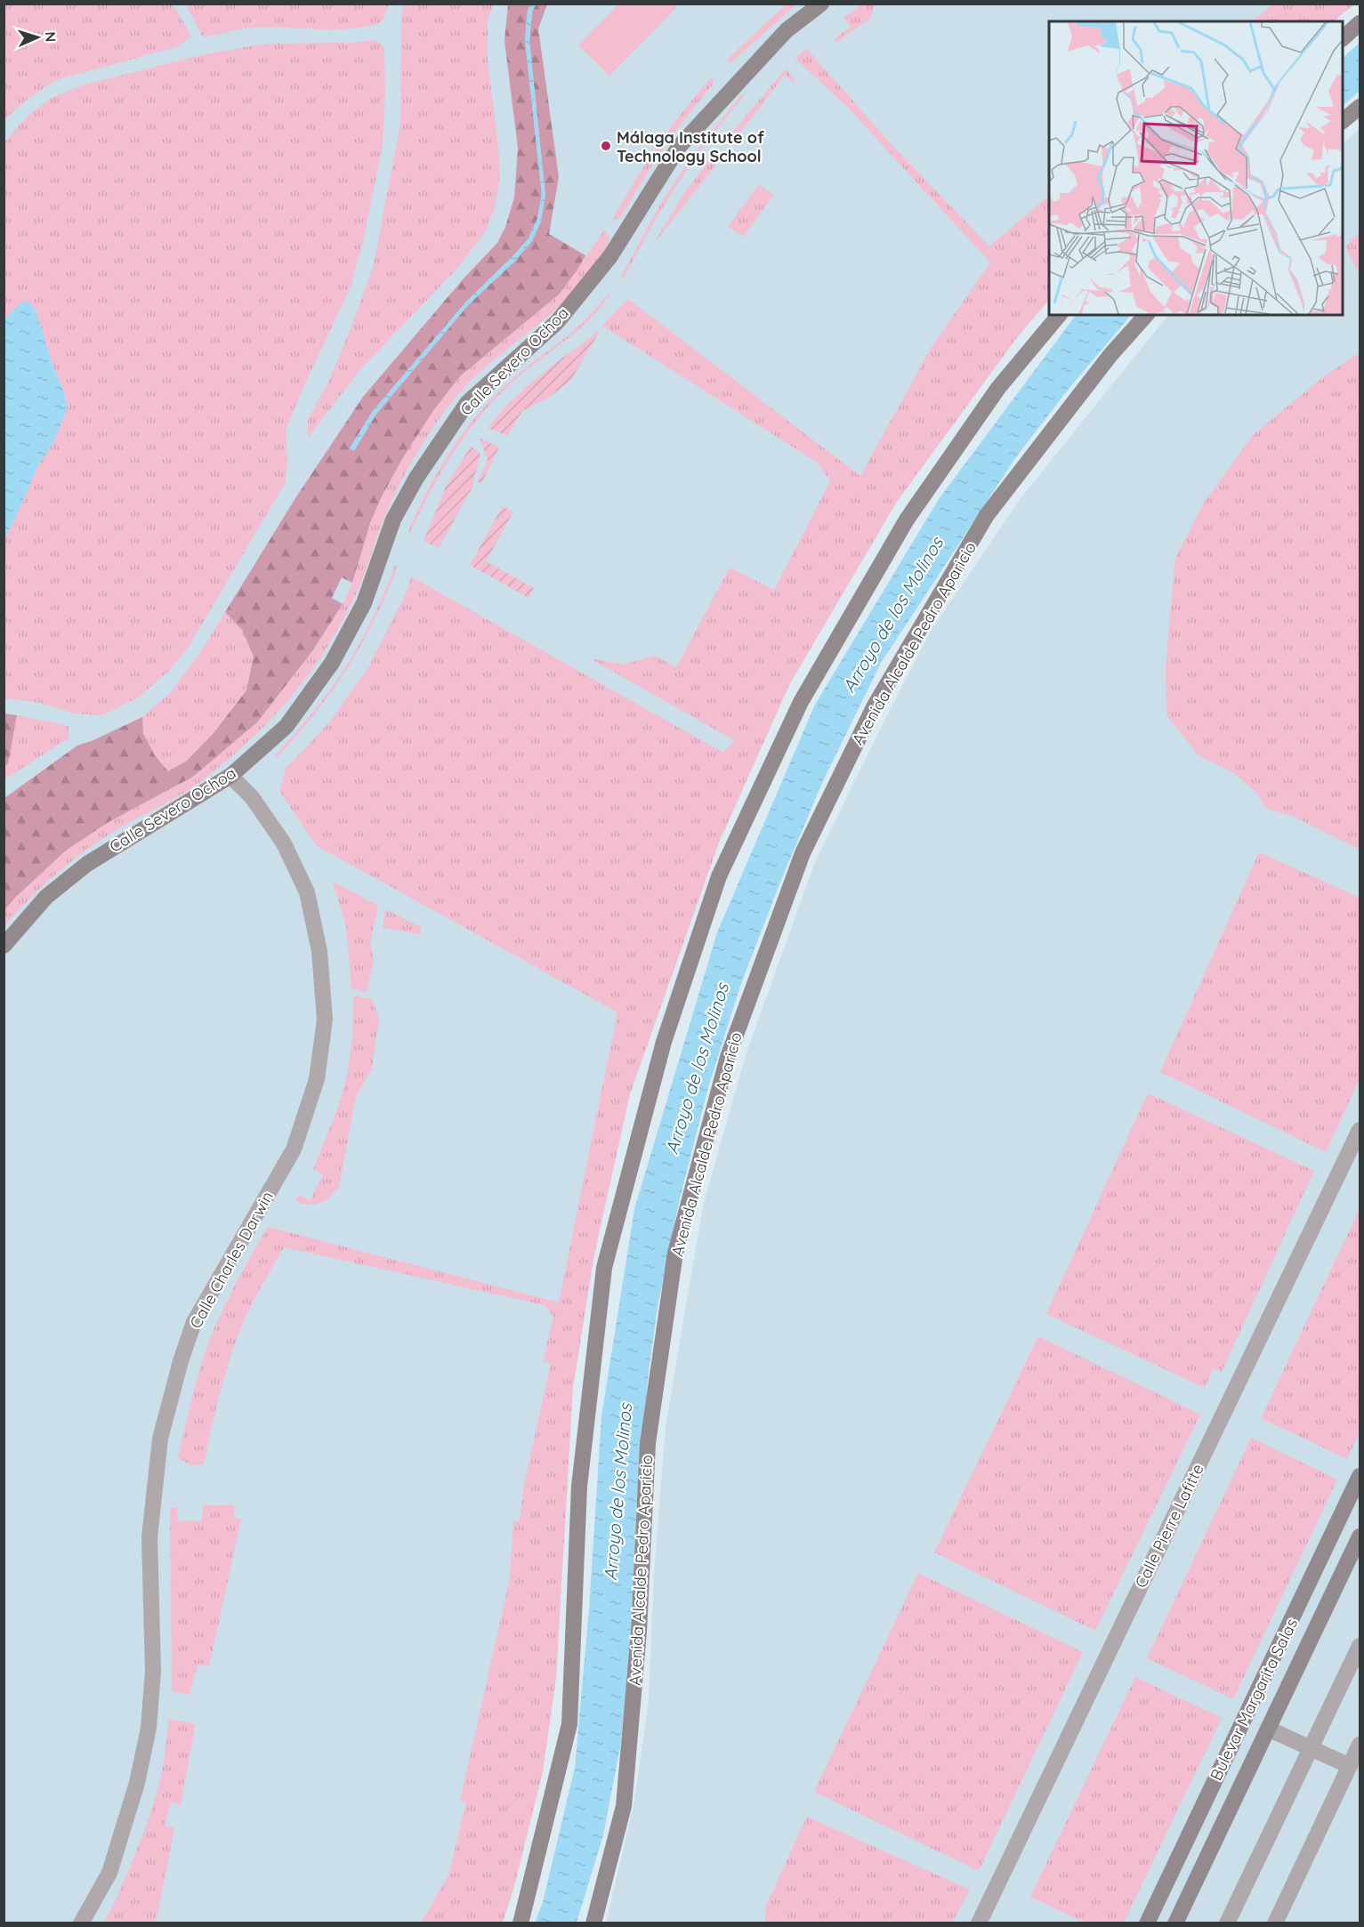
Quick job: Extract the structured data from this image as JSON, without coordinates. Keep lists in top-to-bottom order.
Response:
{
  "streets": {
    "street": [
      "Calle Severo Ochoa",
      "Avenida Alcalde Pedro Aparicio",
      "Calle Charles Darwin",
      "Calle Pierre Lafitte",
      "Bulevar Margarita Salas"
    ]
  },
  "crossings": [
    ["Calle Severo Ochoa", "Calle Charles Darwin"]
  ],
  "water": ["Arroyo de los Molinos"],
  "places": ["Málaga Institute of Technology School"],
  "north": "right"
}
